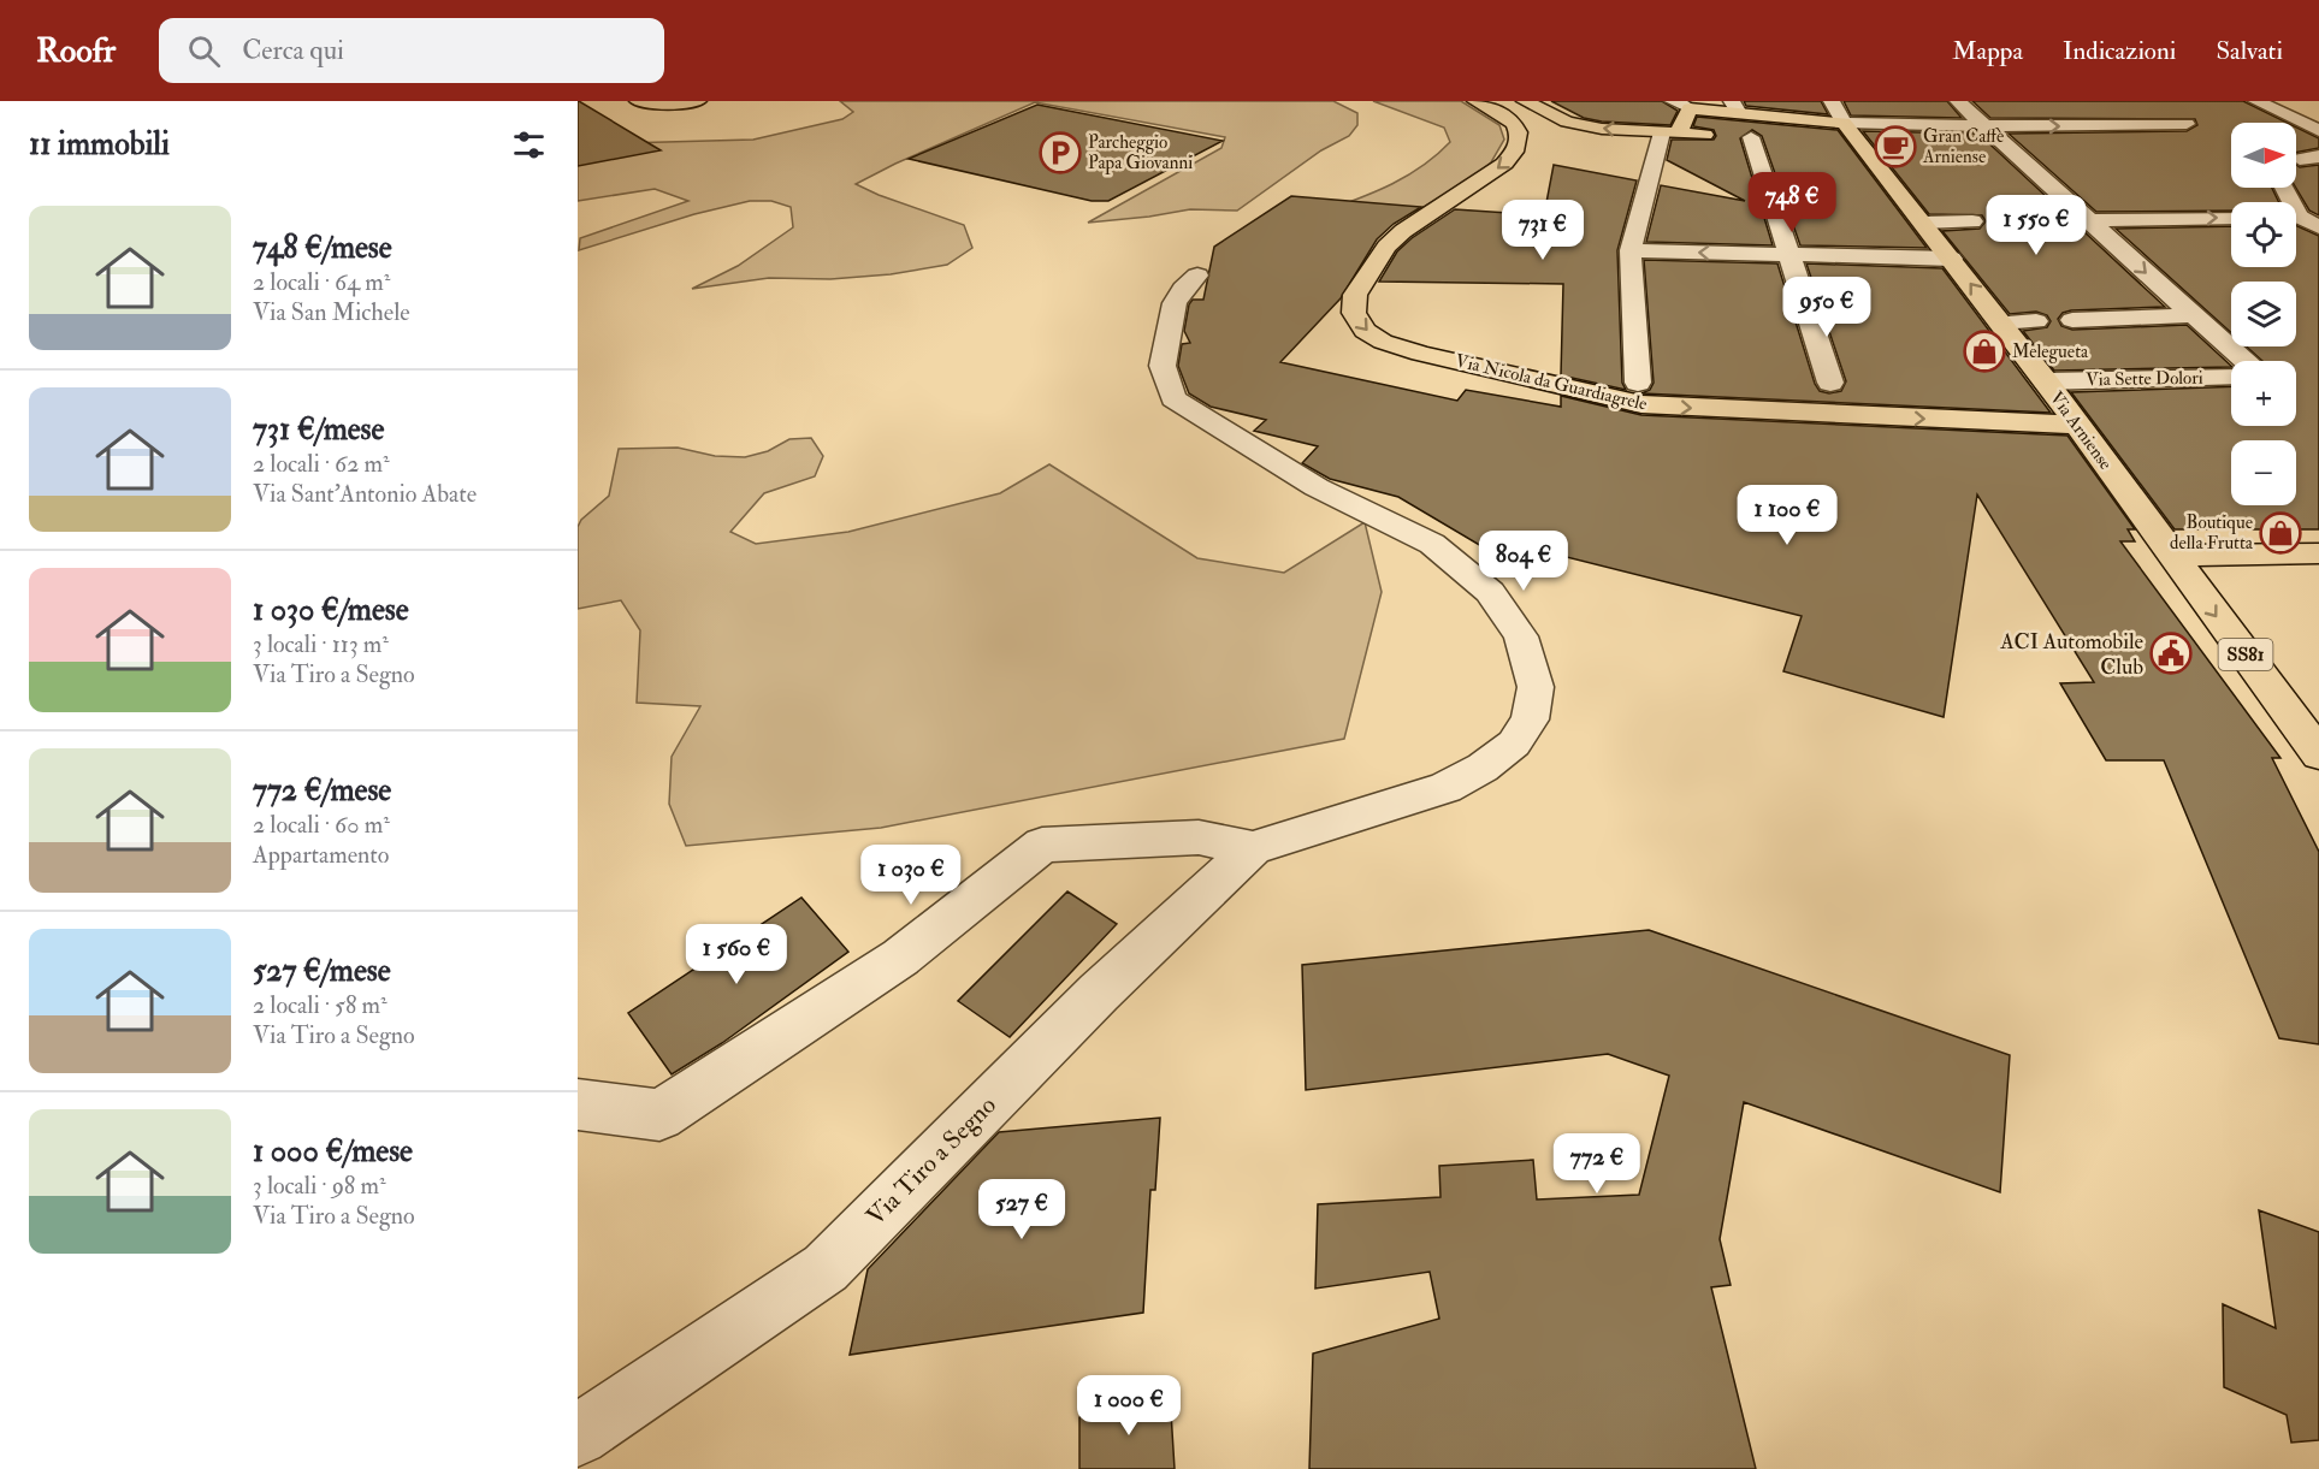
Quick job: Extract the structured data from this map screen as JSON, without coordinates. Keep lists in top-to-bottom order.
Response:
{
  "streets": {
    "main road": ["Via Nicola da Guardiagrele", "Via Arniense", "SS81"],
    "street": ["Via Sette Dolori", "Via Tiro a Segno"]
  },
  "crossings": [
    ["Via Sette Dolori", "Via Arniense"],
    ["Via Nicola da Guardiagrele", "Via Arniense"],
    ["Via Arniense", "SS81"]
  ],
  "places": {
    "cafe": ["Gran Caffè Arniense"],
    "parking": ["Parcheggio Papa Giovanni"],
    "shop": ["Melegueta", "Boutique della Frutta"],
    "public building": ["ACI Automobile Club"]
  },
  "north": "right",
  "page": {
    "header": "Roofr",
    "search": "Cerca qui",
    "nav": ["Mappa", "Indicazioni", "Salvati"],
    "heading": "11 immobili",
    "map_buttons": ["+", "−"],
    "price": [
      "748 €",
      "1 550 €",
      "731 €",
      "950 €",
      "1 100 €",
      "804 €",
      "1 030 €",
      "1 560 €",
      "772 €",
      "527 €",
      "1 000 €"
    ],
    "list": [
      {
        "name": "748 €/mese",
        "note": "2 locali · 64 m² · Via San Michele"
      },
      {
        "name": "731 €/mese",
        "note": "2 locali · 62 m² · Via Sant'Antonio Abate"
      },
      {
        "name": "1 030 €/mese",
        "note": "3 locali · 113 m² · Via Tiro a Segno"
      },
      {
        "name": "772 €/mese",
        "note": "2 locali · 60 m² · Appartamento"
      },
      {
        "name": "527 €/mese",
        "note": "2 locali · 58 m² · Via Tiro a Segno"
      },
      {
        "name": "1 000 €/mese",
        "note": "3 locali · 98 m² · Via Tiro a Segno"
      }
    ]
  }
}
